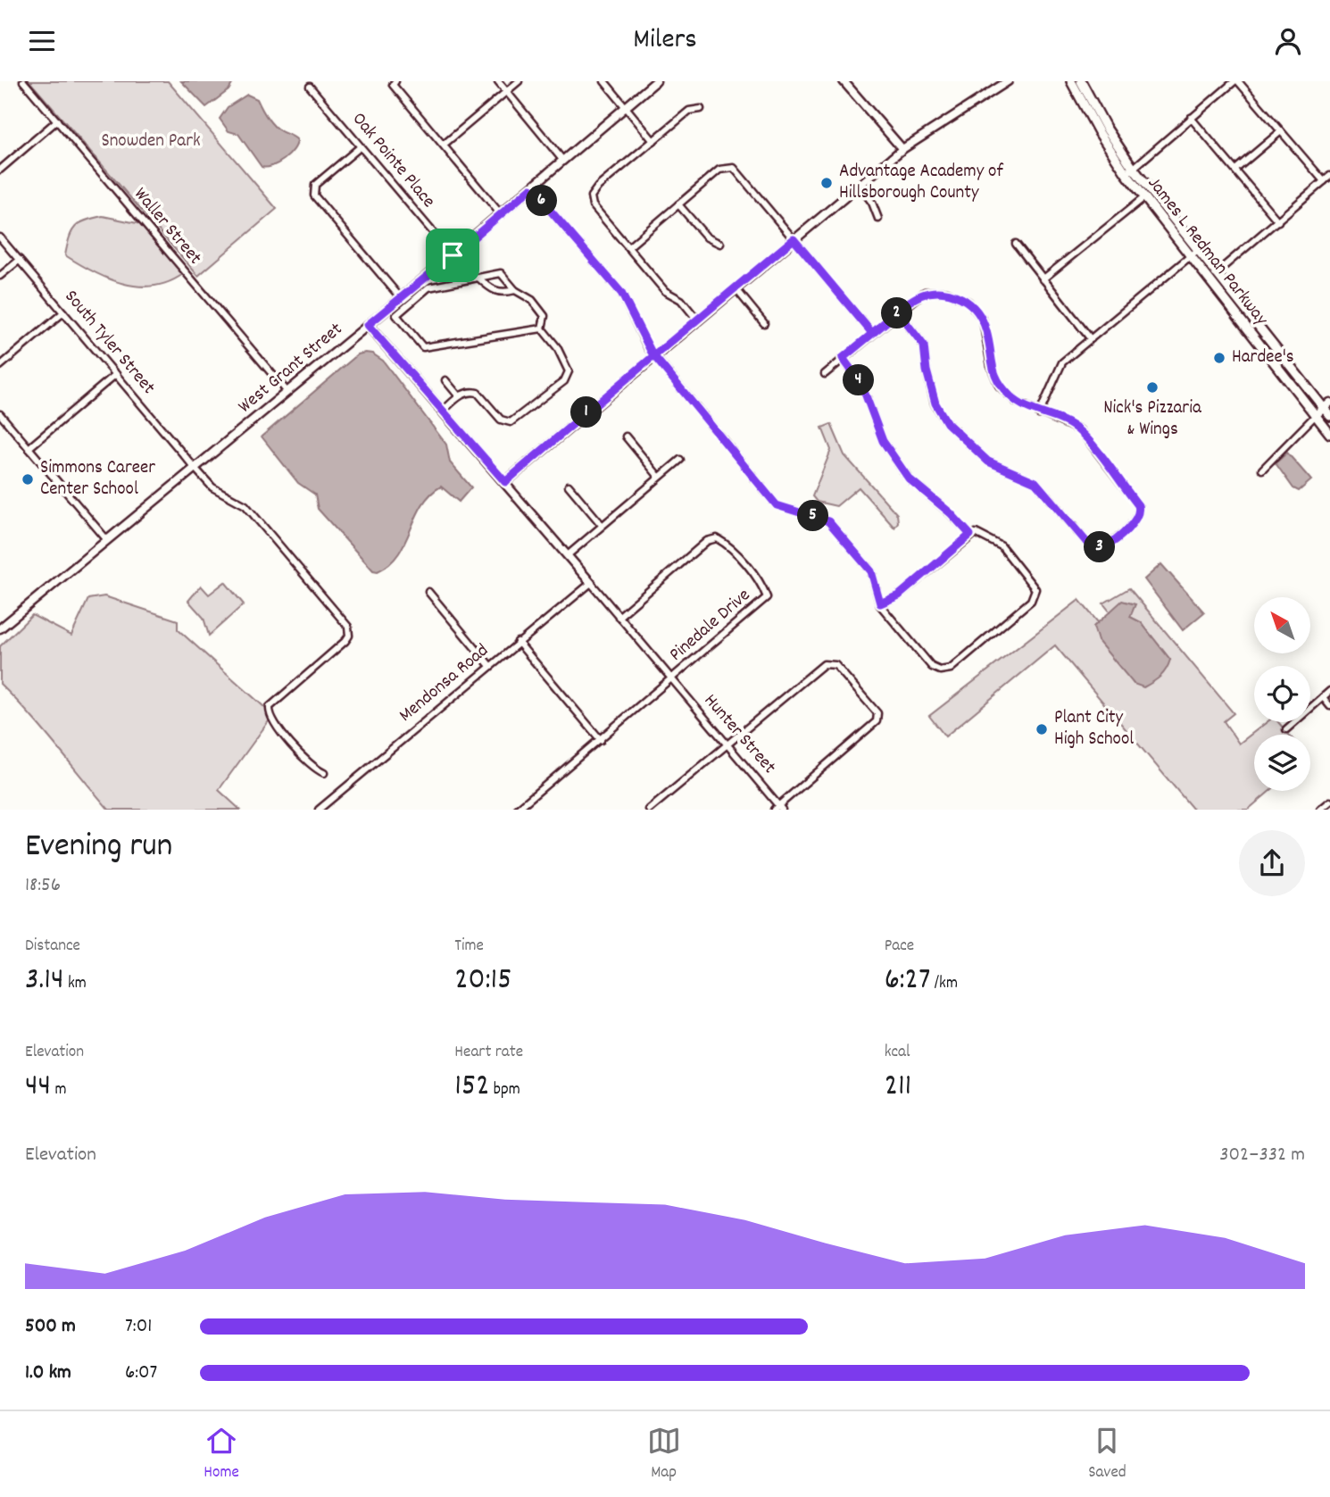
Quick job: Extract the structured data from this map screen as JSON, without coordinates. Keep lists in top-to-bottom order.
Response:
{
  "streets": {
    "main road": ["James L Redman Parkway"],
    "street": [
      "Oak Pointe Place",
      "Waller Street",
      "South Tyler Street",
      "West Grant Street",
      "Pinedale Drive",
      "Mendonsa Road",
      "Hunter Street"
    ]
  },
  "crossings": [
    ["Oak Pointe Place", "West Grant Street"],
    ["Waller Street", "West Grant Street"],
    ["South Tyler Street", "West Grant Street"],
    ["Pinedale Drive", "Hunter Street"],
    ["Mendonsa Road", "Hunter Street"]
  ],
  "parks": ["Snowden Park"],
  "places": [
    "Advantage Academy of Hillsborough County",
    "Hardee's",
    "Nick's Pizzaria & Wings",
    "Simmons Career Center School",
    "Plant City High School"
  ],
  "north": "top left",
  "page": {
    "header": "Milers",
    "pins": [
      "6",
      "2",
      "4",
      "1",
      "5",
      "3"
    ],
    "heading": ["Evening run", "18:56"],
    "stats": [
      ["Distance", "3.14 km"],
      ["Time", "20:15"],
      ["Pace", "6:27 /km"],
      ["Elevation", "44 m"],
      ["Heart rate", "152 bpm"],
      ["kcal", "211"]
    ],
    "chart": ["Elevation", "302–332 m"],
    "list": [
      {
        "name": "500 m",
        "note": "7:01"
      },
      {
        "name": "1.0 km",
        "note": "6:07"
      }
    ],
    "tabs": ["Home", "Map", "Saved"]
  }
}
